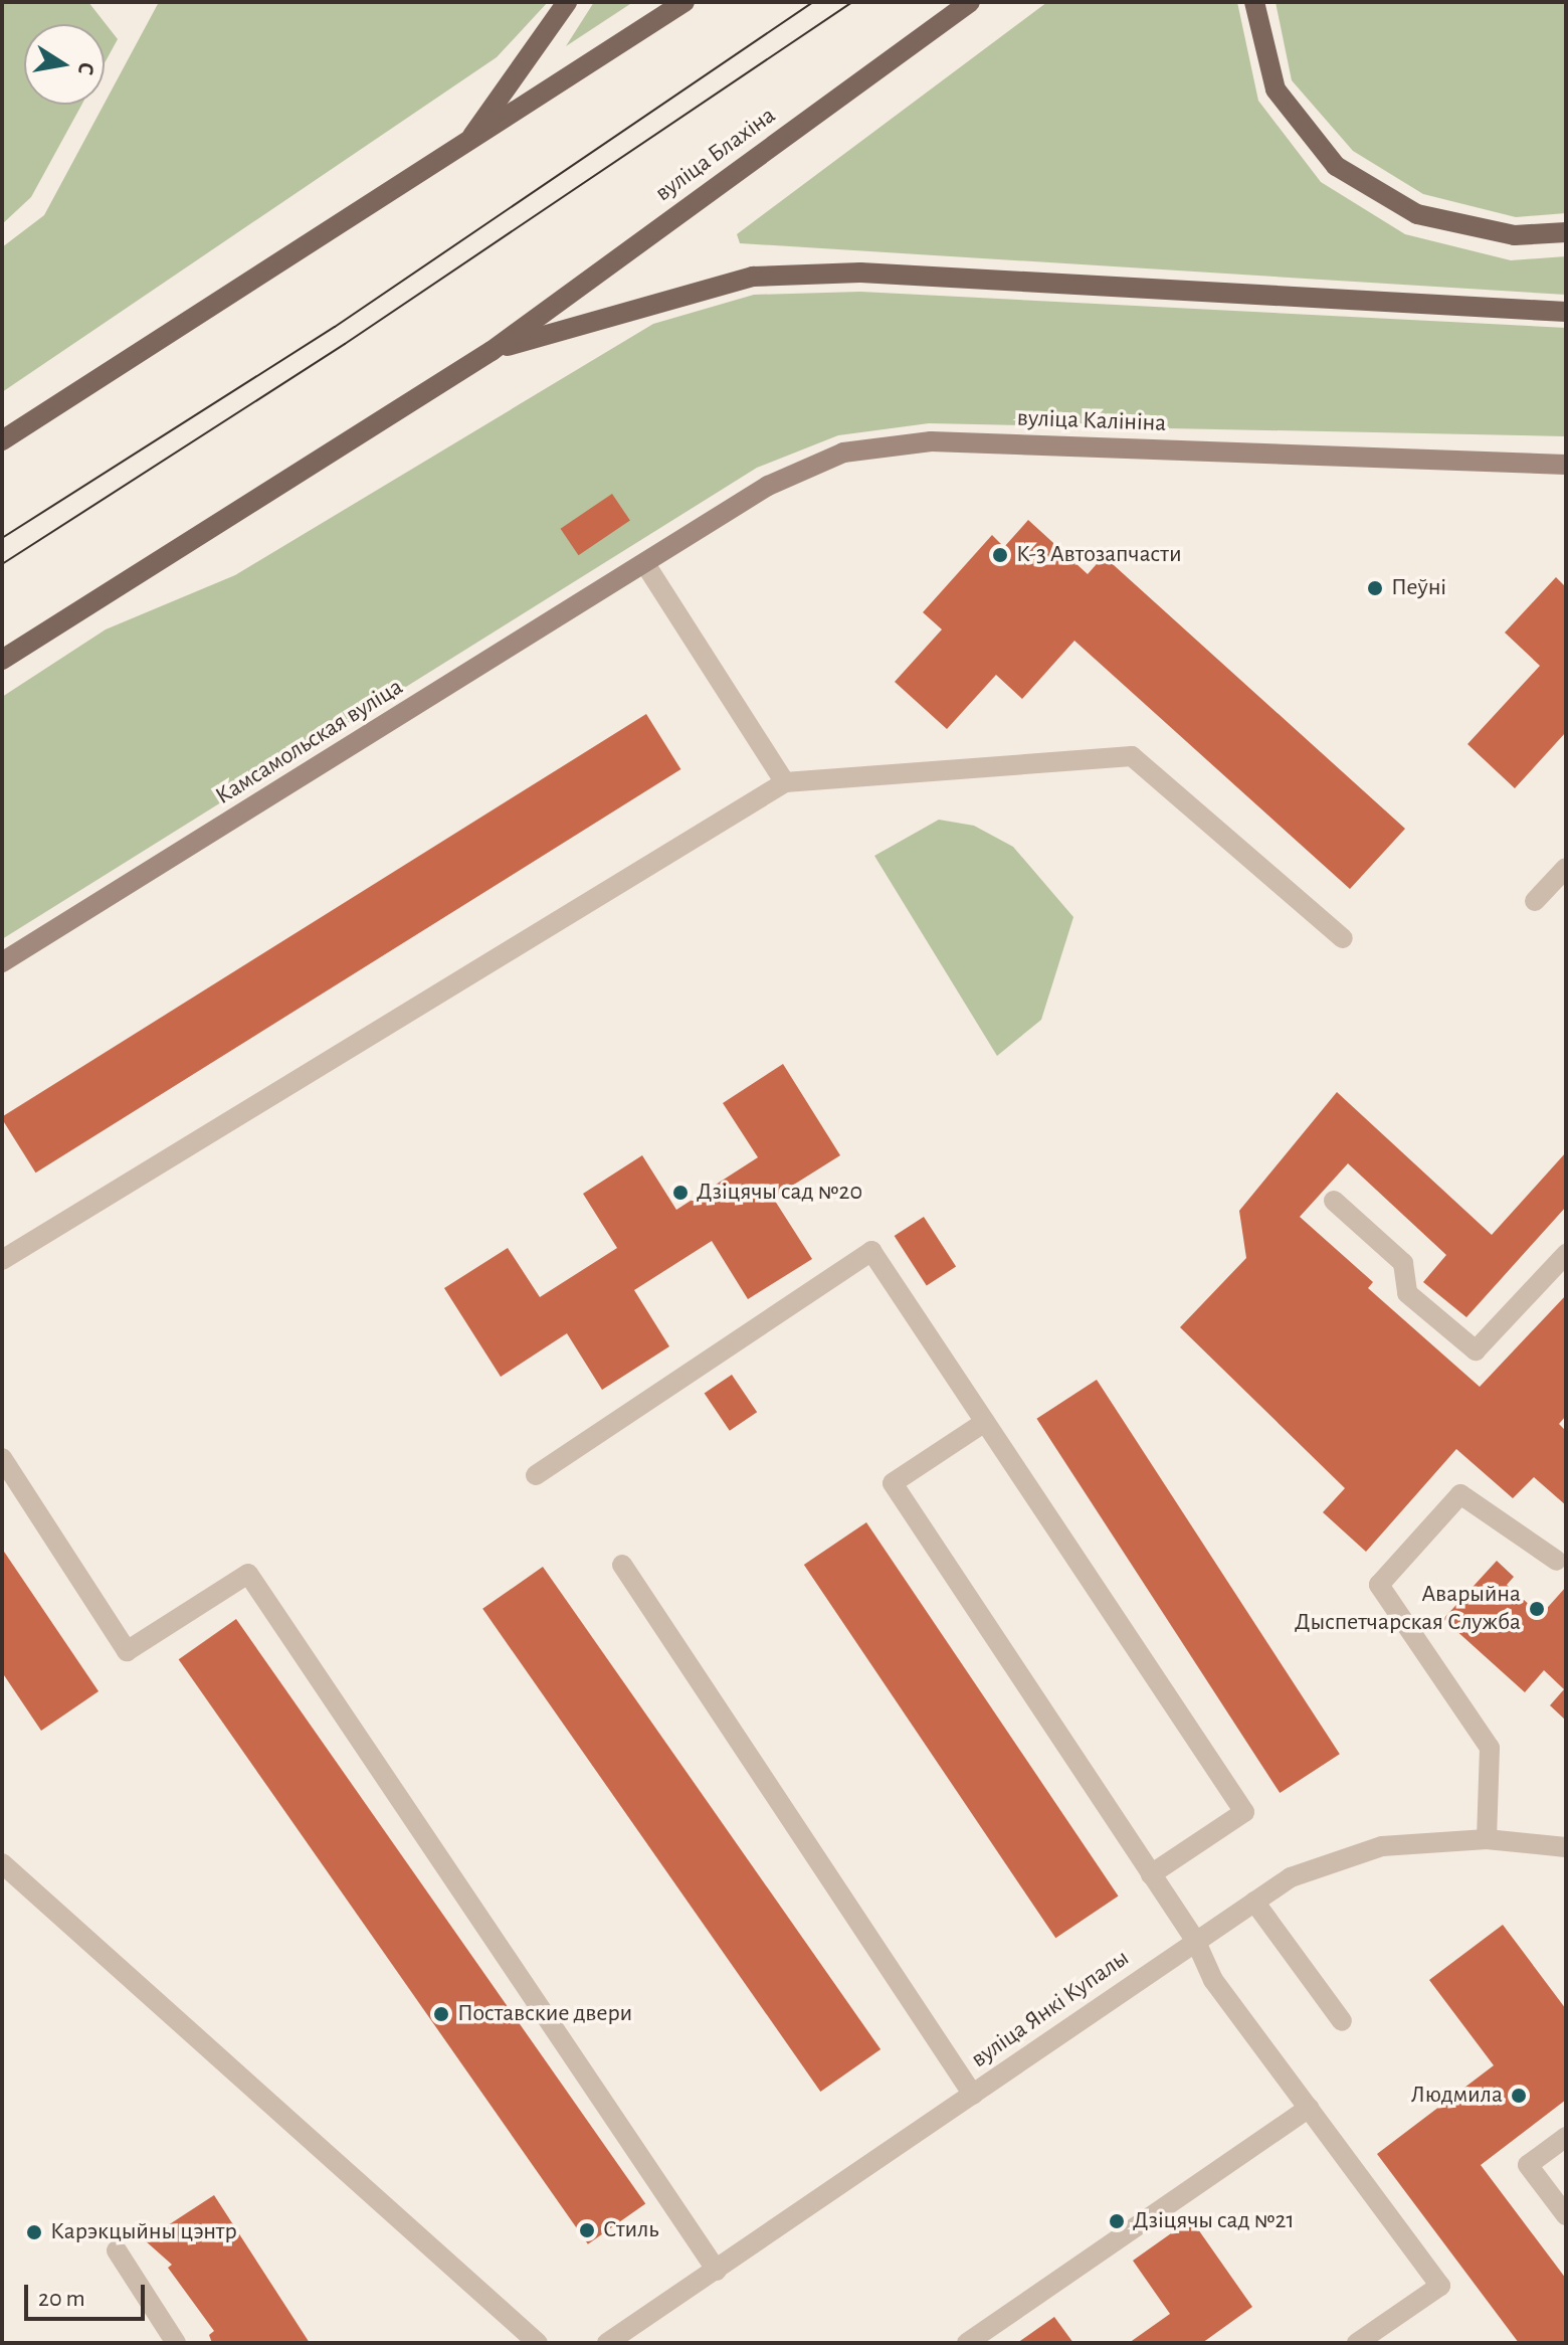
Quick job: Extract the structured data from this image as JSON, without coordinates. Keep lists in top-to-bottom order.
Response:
{
  "streets": {
    "main road": ["вуліца Блахіна"],
    "street": ["вуліца Калініна", "Камсамольская вуліца", "вуліца Янкі Купалы"]
  },
  "crossings": [
    ["вуліца Калініна", "Камсамольская вуліца"]
  ],
  "places": [
    "К-3 Автозапчасти",
    "Пеўні",
    "Дзіцячы сад №20",
    "Аварыйна Дыспетчарская Служба",
    "Поставские двери",
    "Людмила",
    "Дзіцячы сад №21",
    "Стиль",
    "Карэкцыйны цэнтр"
  ],
  "scale_bar": "20 m",
  "north": "right"
}
